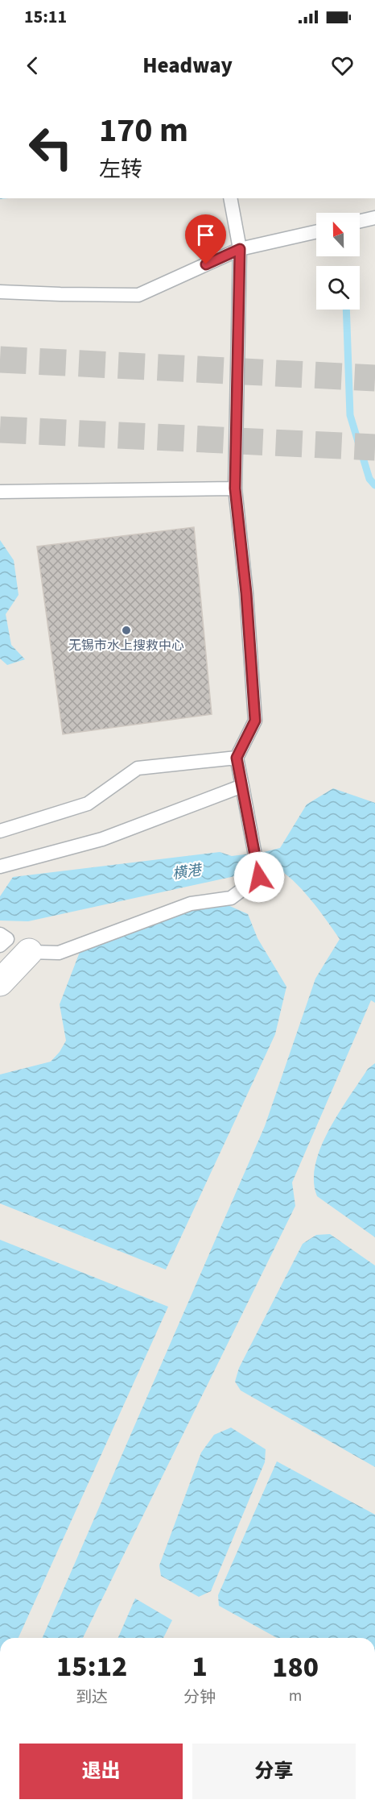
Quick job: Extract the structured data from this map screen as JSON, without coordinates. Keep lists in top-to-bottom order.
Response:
{
  "water": ["横港"],
  "places": ["无锡市水上搜救中心"],
  "north": "top",
  "page": {
    "status": "15:11",
    "header": "Headway",
    "turn": ["170 m", "左转"],
    "eta": [
      "15:12",
      "到达",
      "1",
      "分钟",
      "180",
      "m"
    ],
    "buttons": ["退出", "分享"]
  }
}
